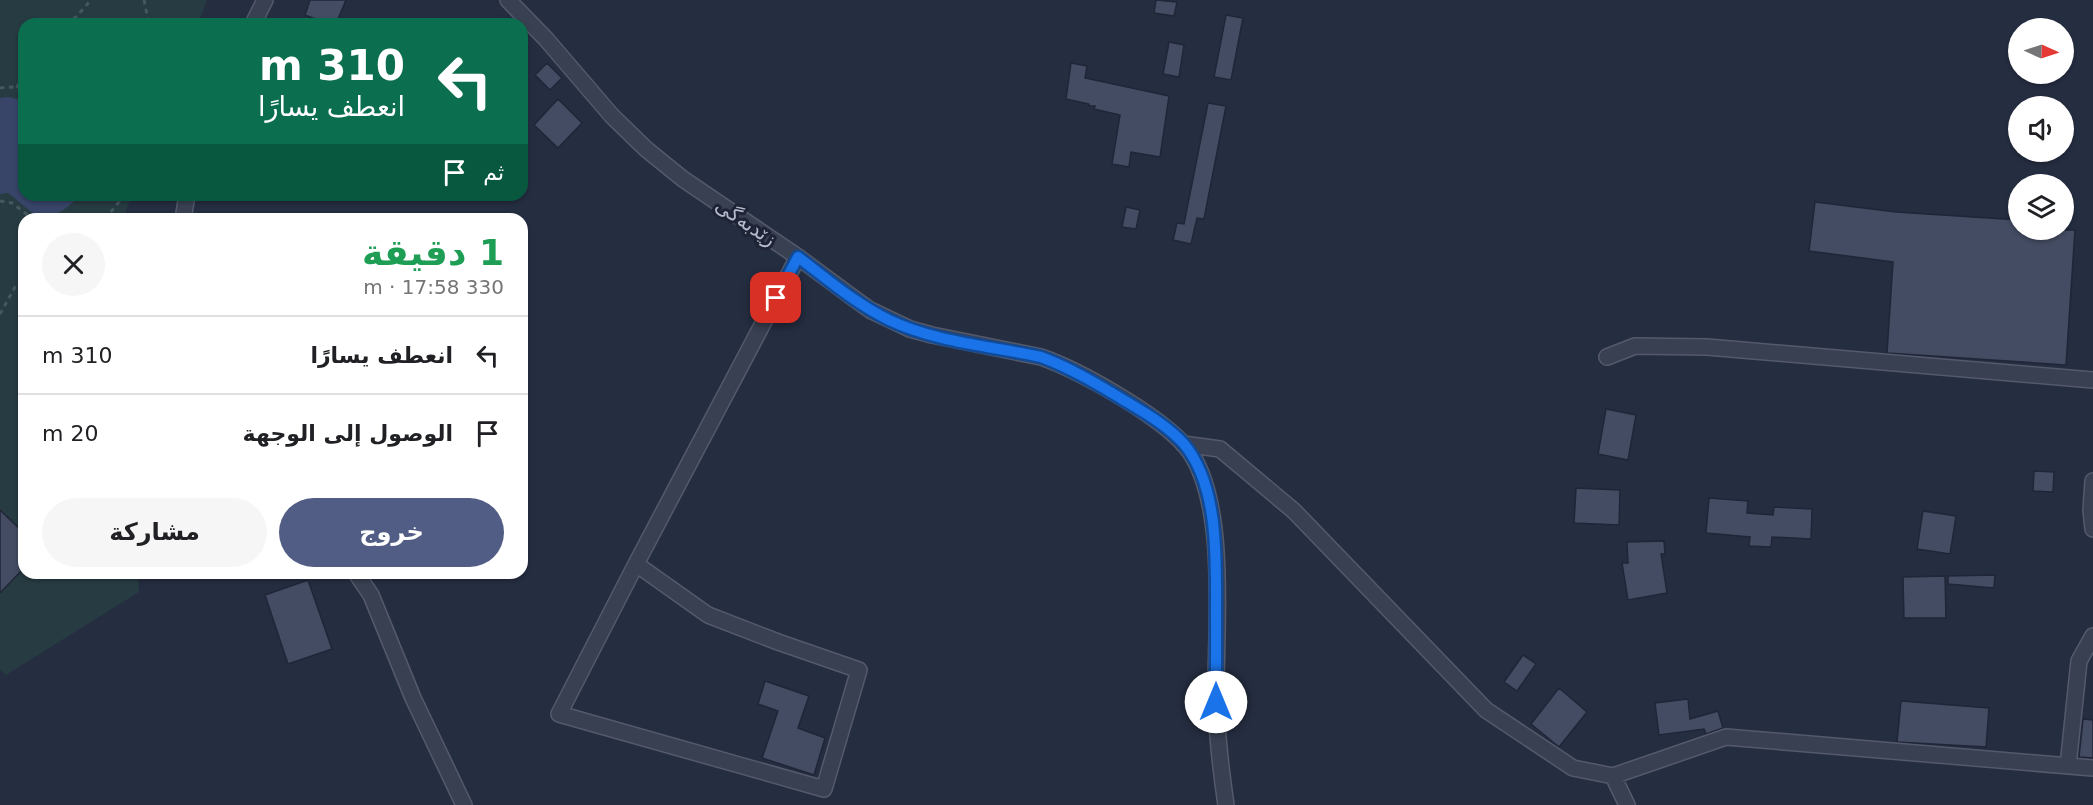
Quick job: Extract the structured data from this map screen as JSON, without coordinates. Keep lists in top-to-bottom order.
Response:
{
  "streets": {
    "street": ["زێدبەگی"]
  },
  "north": "right",
  "page": {
    "turn": ["310 m", "انعطف يسارًا"],
    "then": "ثم",
    "heading": ["1 دقيقة", "330 m · 17:58"],
    "list": [
      {
        "name": "انعطف يسارًا",
        "value": "310 m"
      },
      {
        "name": "الوصول إلى الوجهة",
        "value": "20 m"
      }
    ],
    "buttons": ["خروج", "مشاركة"]
  }
}
